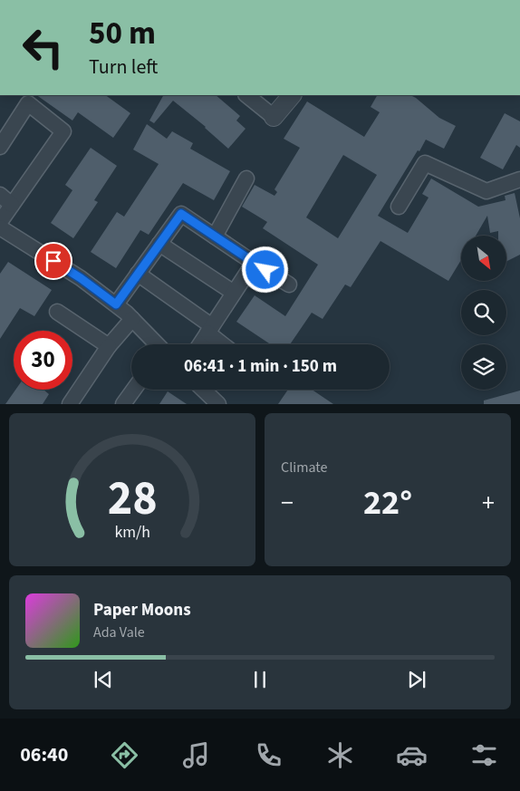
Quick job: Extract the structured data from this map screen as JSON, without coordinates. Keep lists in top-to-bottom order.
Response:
{
  "north": "bottom right",
  "page": {
    "turn": ["50 m", "Turn left"],
    "limit": "30",
    "trip": "06:41 · 1 min · 150 m",
    "tile": "Climate",
    "heat": ["−", "22°", "+"],
    "song": ["Paper Moons", "Ada Vale"],
    "tabs": "06:40",
    "gauge": ["28", "km/h"]
  }
}
